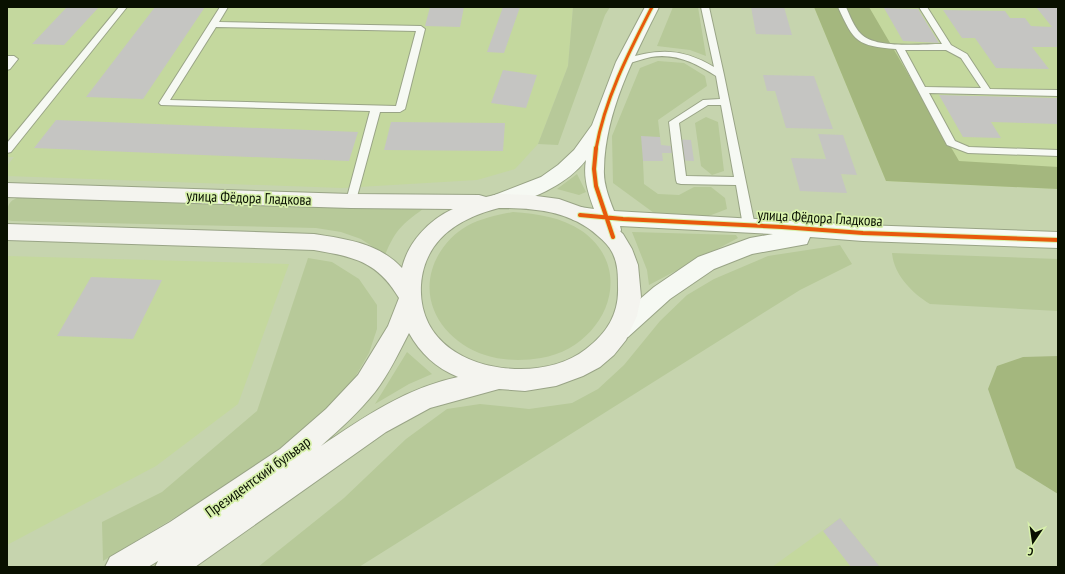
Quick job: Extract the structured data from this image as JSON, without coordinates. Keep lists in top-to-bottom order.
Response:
{
  "streets": {
    "main road": ["улица Фёдора Гладкова", "Президентский бульвар"]
  },
  "north": "bottom"
}
